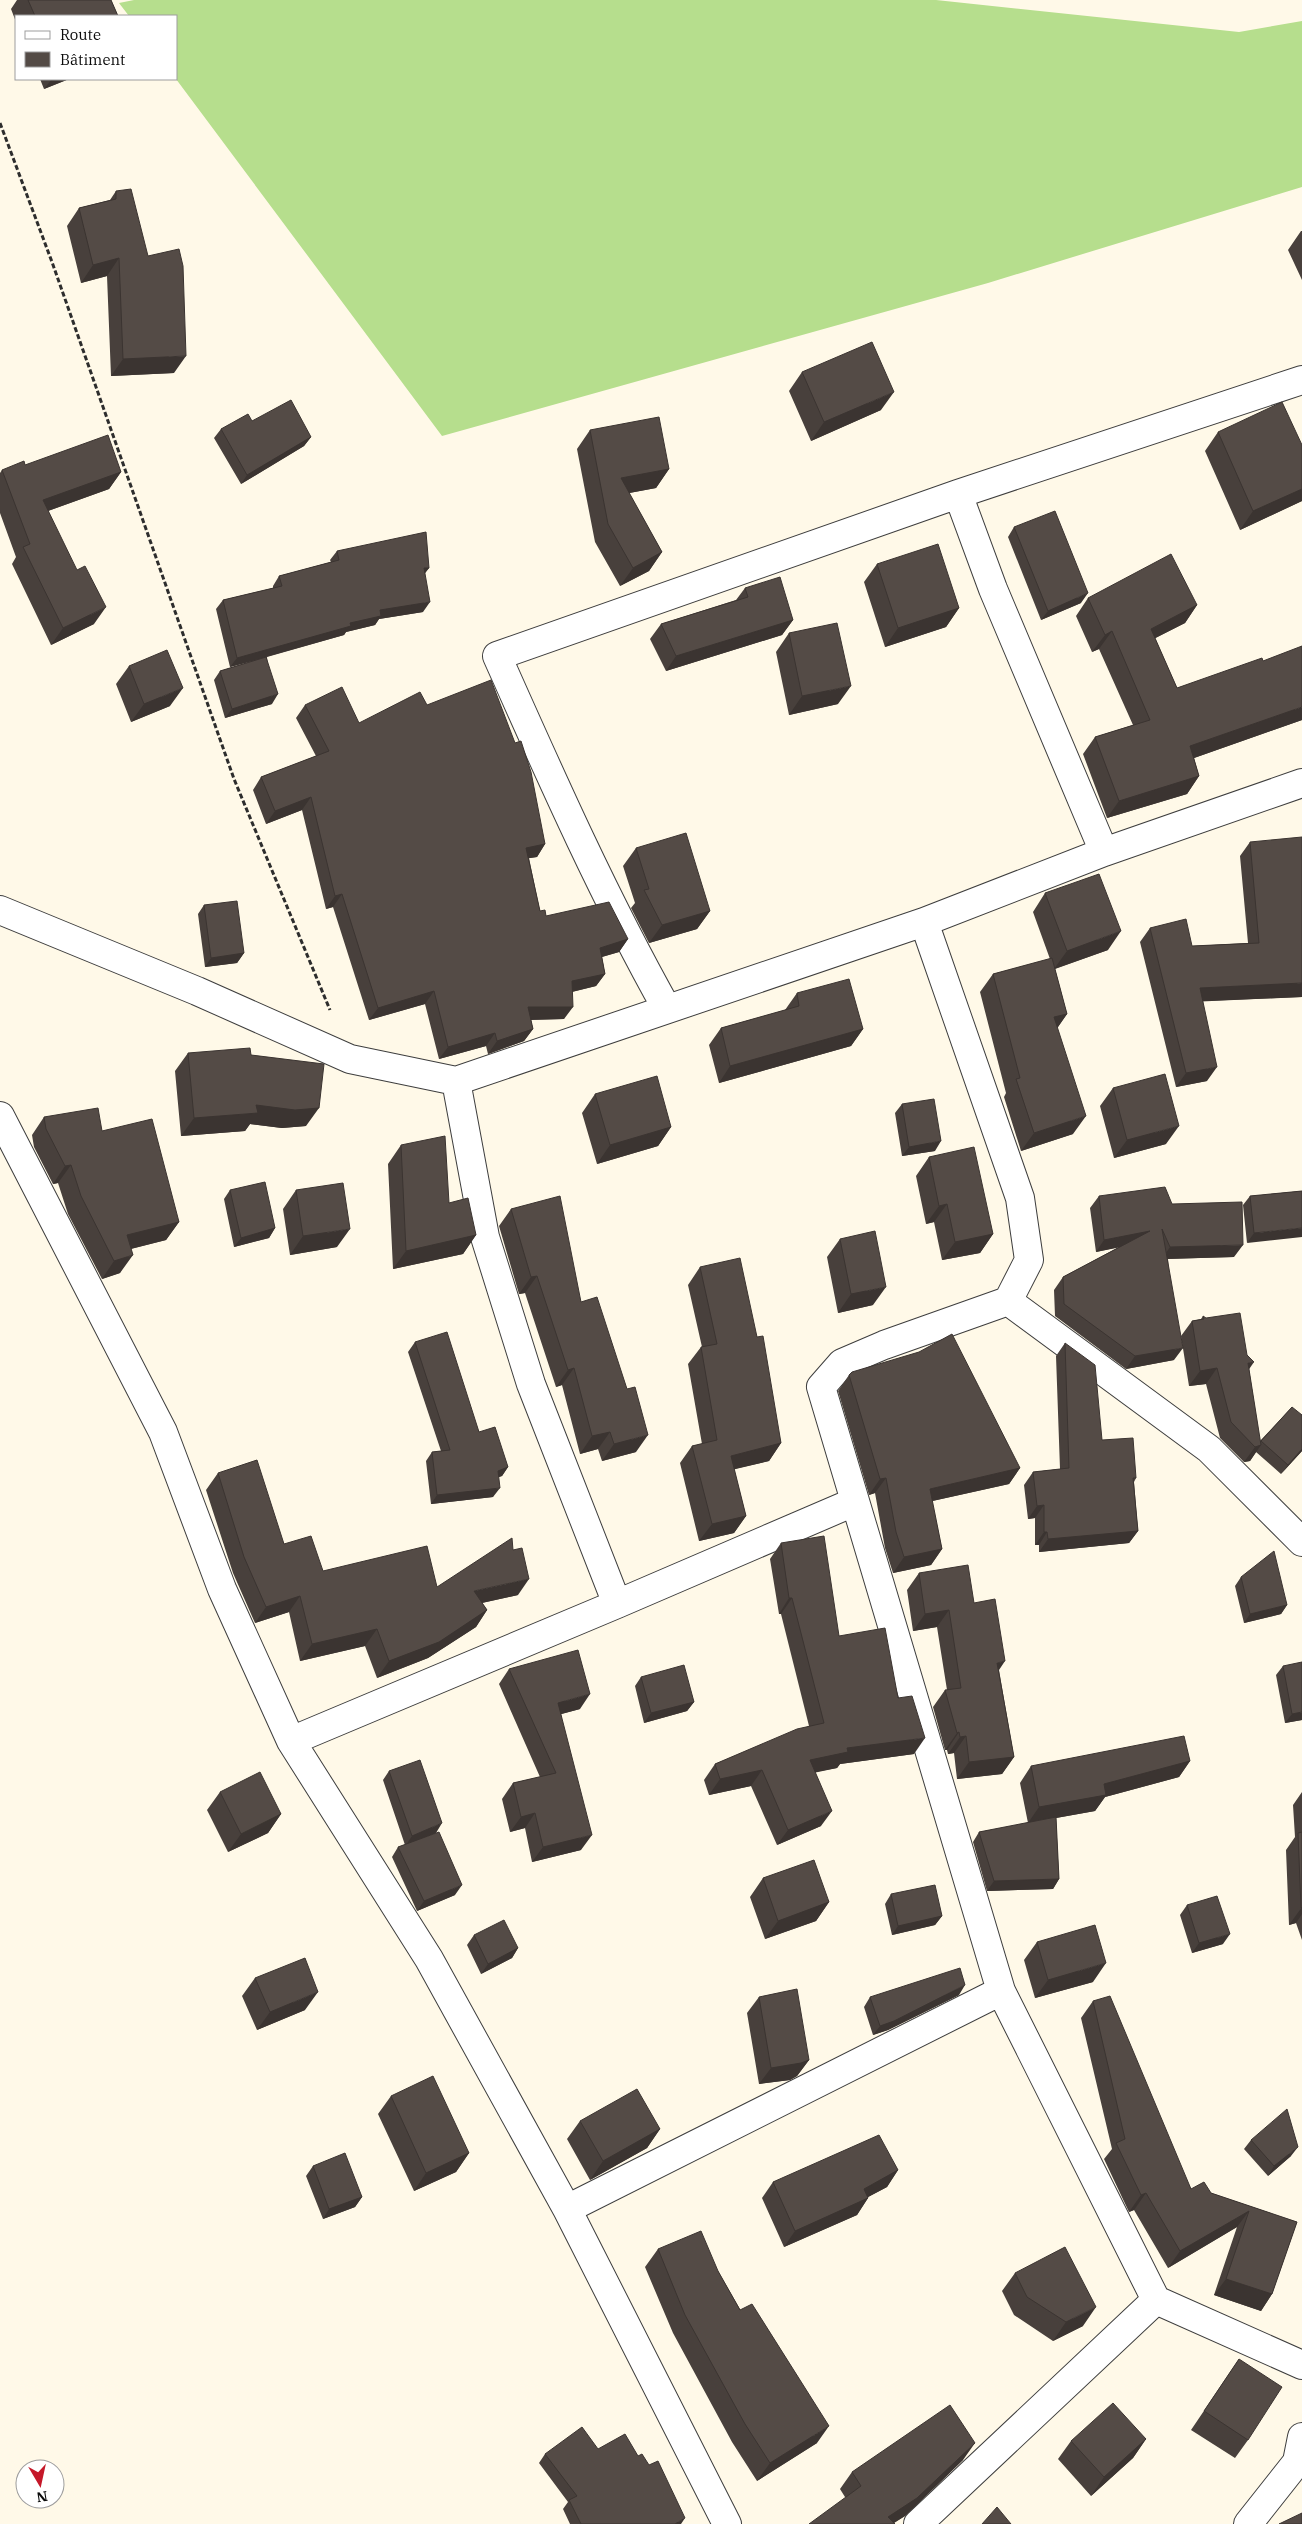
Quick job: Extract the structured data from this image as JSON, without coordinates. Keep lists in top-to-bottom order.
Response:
{
  "legend": ["Route", "Bâtiment"],
  "north": "bottom"
}
